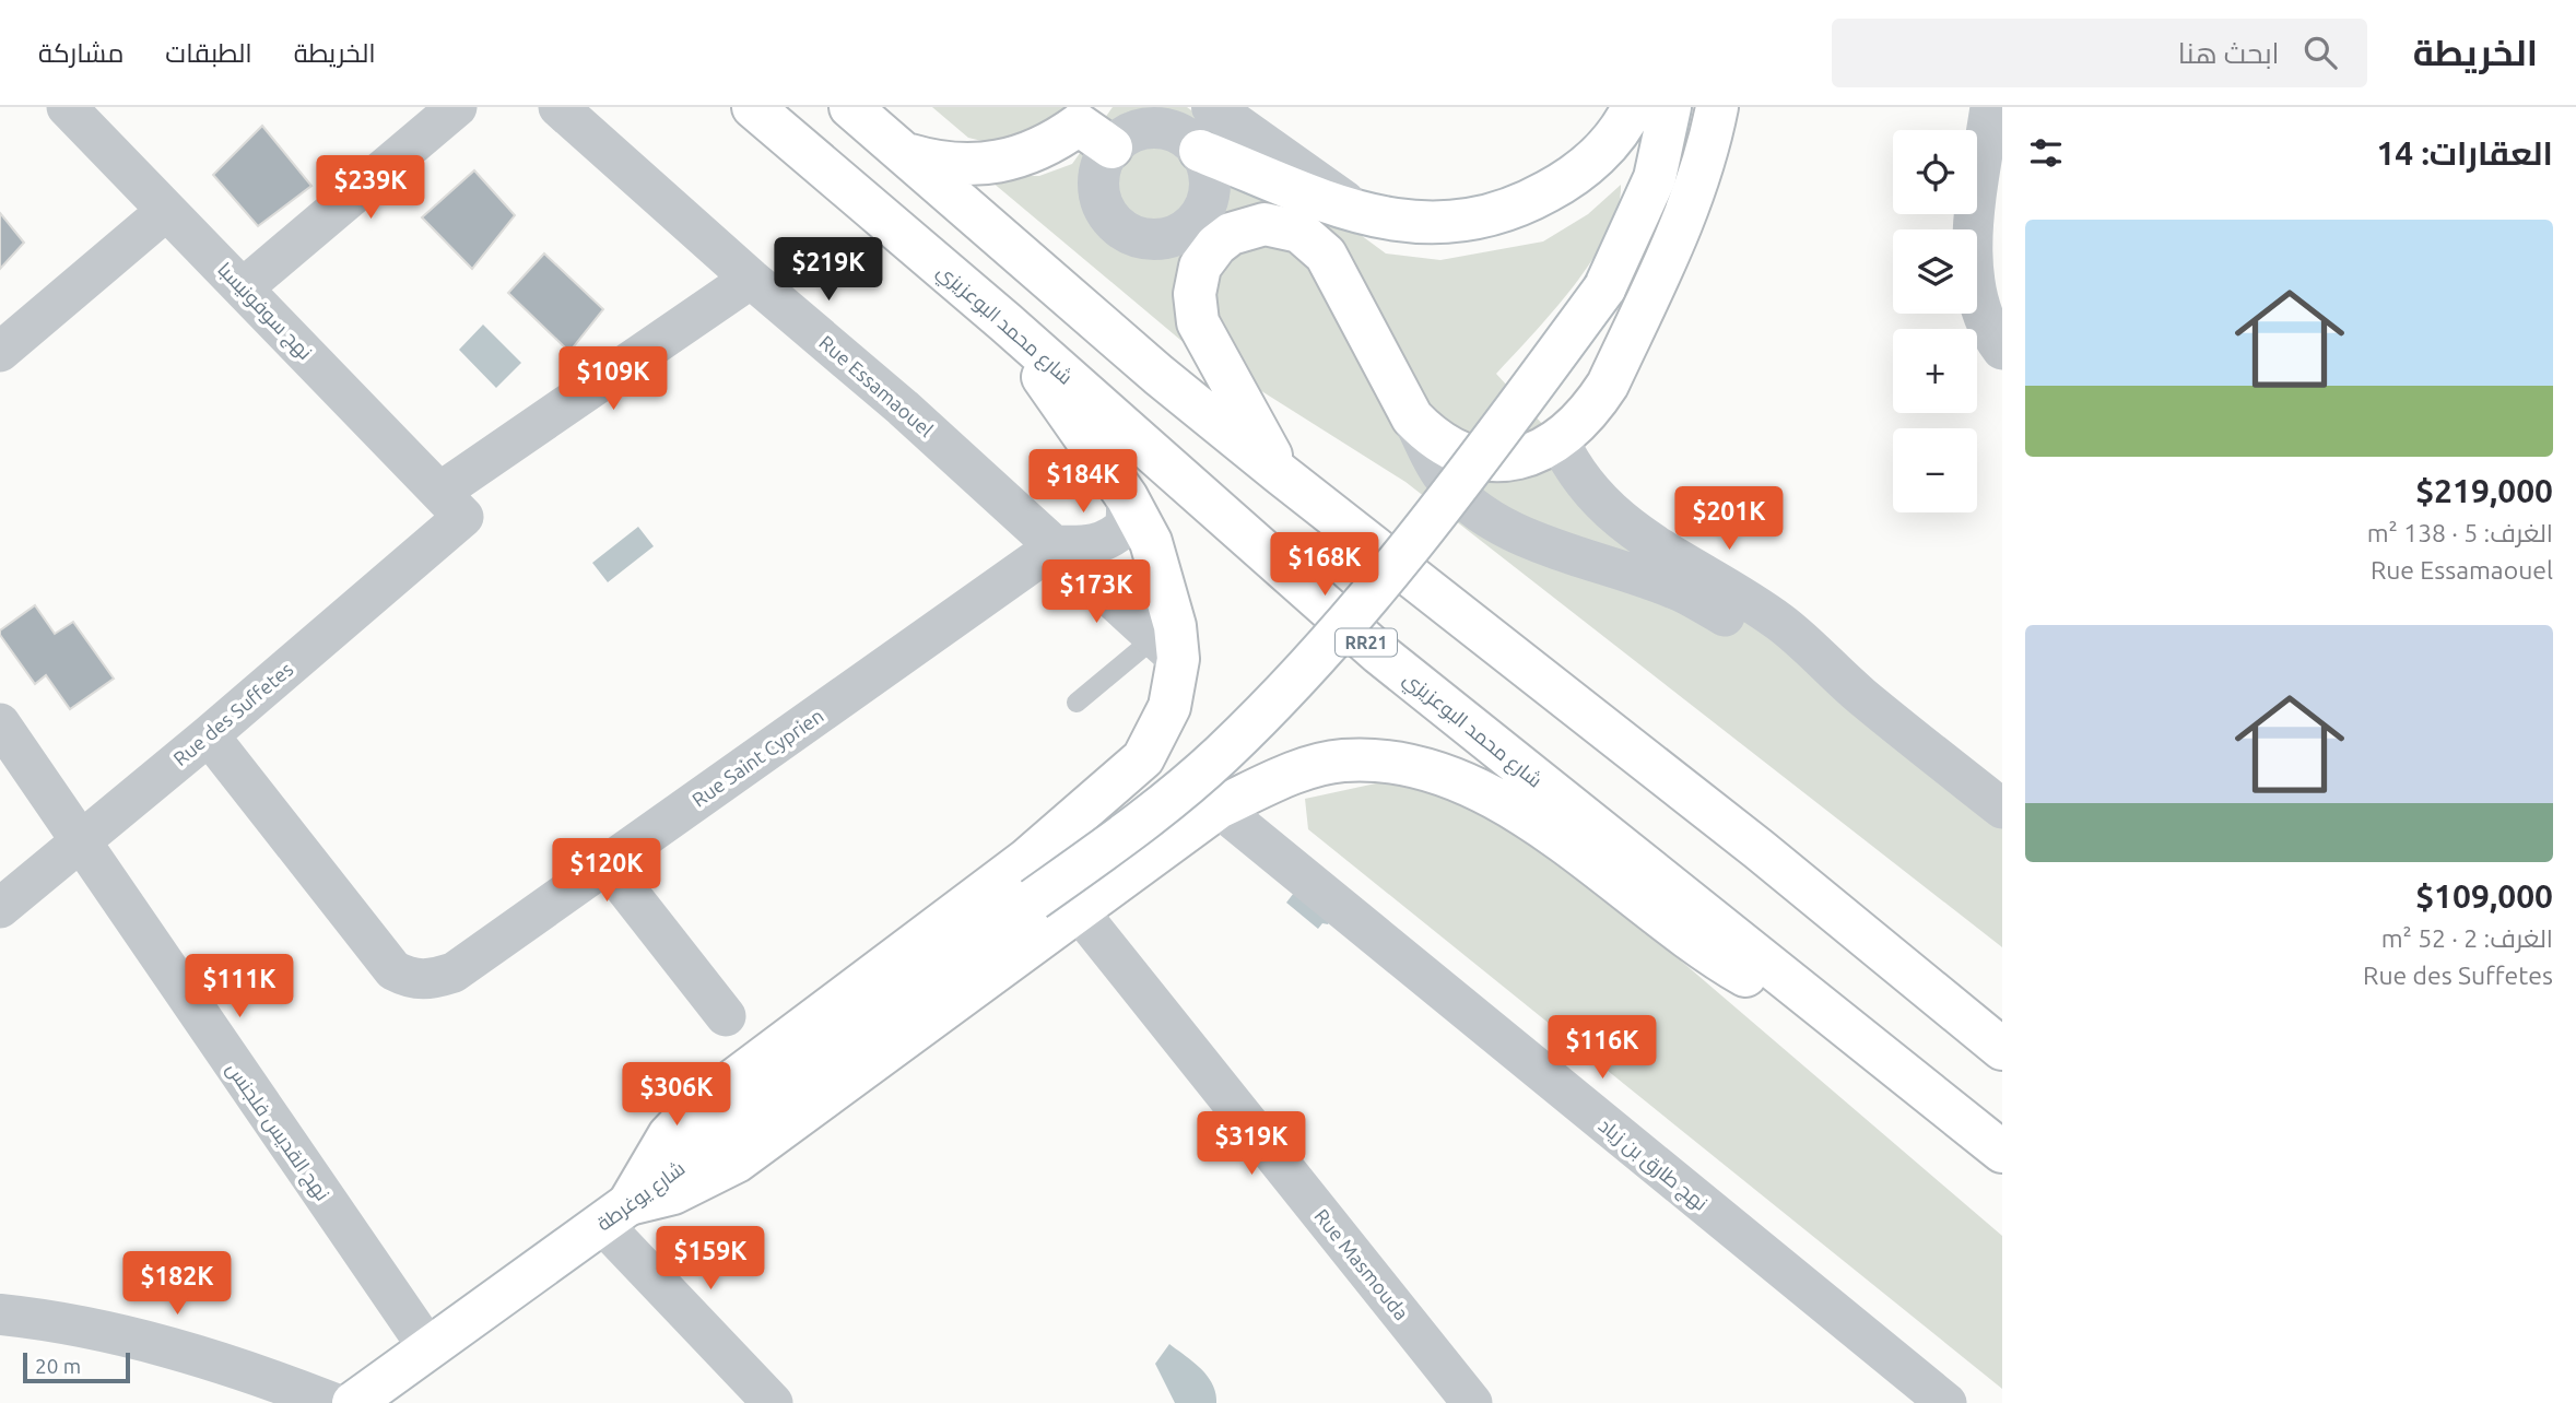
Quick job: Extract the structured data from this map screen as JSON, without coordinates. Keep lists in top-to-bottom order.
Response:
{
  "streets": {
    "main road": ["شارع محمد البوعزيزي", "RR21", "شارع يوغرطة"],
    "street": [
      "نهج سوفونيسبا",
      "Rue Essamaouel",
      "Rue des Suffetes",
      "Rue Saint Cyprien",
      "نهج القديس فلجنس",
      "نهج طارق بن زياد",
      "Rue Masmouda"
    ]
  },
  "crossings": [
    ["نهج سوفونيسبا", "Rue des Suffetes"],
    ["Rue Essamaouel", "Rue des Suffetes"],
    ["Rue Essamaouel", "Rue Saint Cyprien"],
    ["Rue des Suffetes", "Rue Saint Cyprien"],
    ["Rue des Suffetes", "نهج القديس فلجنس"],
    ["نهج القديس فلجنس", "شارع يوغرطة"]
  ],
  "scale_bar": "20 m",
  "page": {
    "header": "الخريطة",
    "search": "ابحث هنا",
    "nav": ["الخريطة", "الطبقات", "مشاركة"],
    "heading": "العقارات: 14",
    "map_buttons": ["+", "−"],
    "price": [
      "$239K",
      "$219K",
      "$109K",
      "$184K",
      "$201K",
      "$168K",
      "$173K",
      "$120K",
      "$111K",
      "$116K",
      "$306K",
      "$319K",
      "$159K",
      "$182K"
    ],
    "list": [
      {
        "name": "$219,000",
        "note": "الغرف: 5 · 138 m² · Rue Essamaouel"
      },
      {
        "name": "$109,000",
        "note": "الغرف: 2 · 52 m² · Rue des Suffetes"
      }
    ],
    "scale": "20 m"
  }
}
